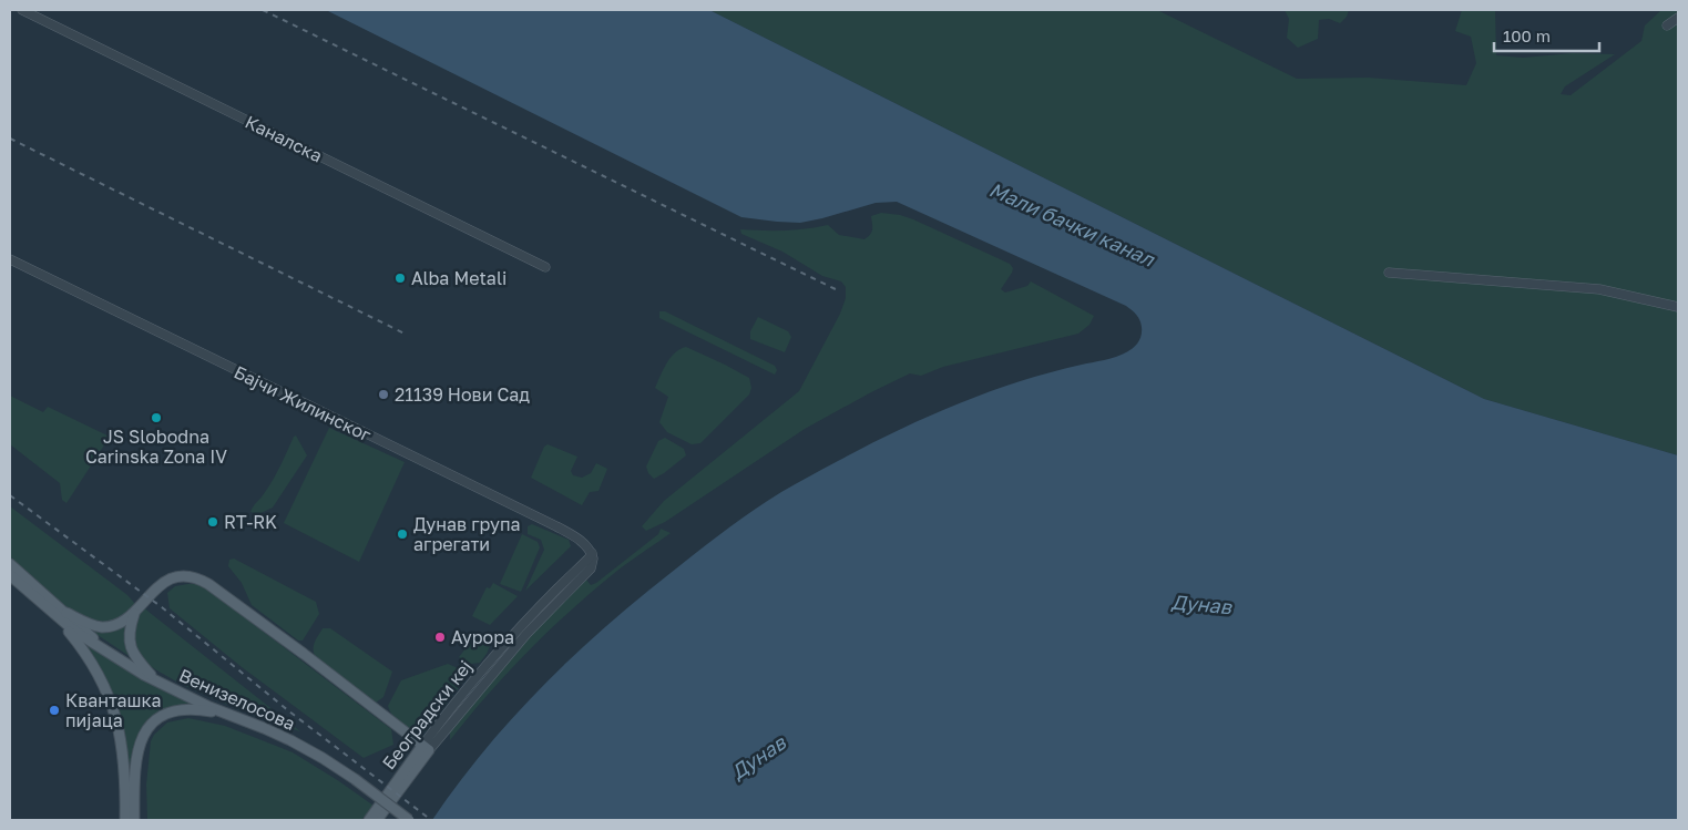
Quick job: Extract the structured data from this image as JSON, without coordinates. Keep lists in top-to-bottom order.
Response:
{
  "streets": {
    "main road": ["Венизелосова", "Београдски кеј"],
    "street": ["Каналска", "Бајчи Жилинског"]
  },
  "crossings": [
    ["Бајчи Жилинског", "Београдски кеј"]
  ],
  "water": ["Мали бачки канал", "Дунав"],
  "places": [
    "Alba Metali",
    "21139 Нови Сад",
    "JS Slobodna Carinska Zona IV",
    "RT-RK",
    "Дунав група агрегати",
    "Аурора",
    "Кванташка пијаца"
  ],
  "scale_bar": "100 m"
}
